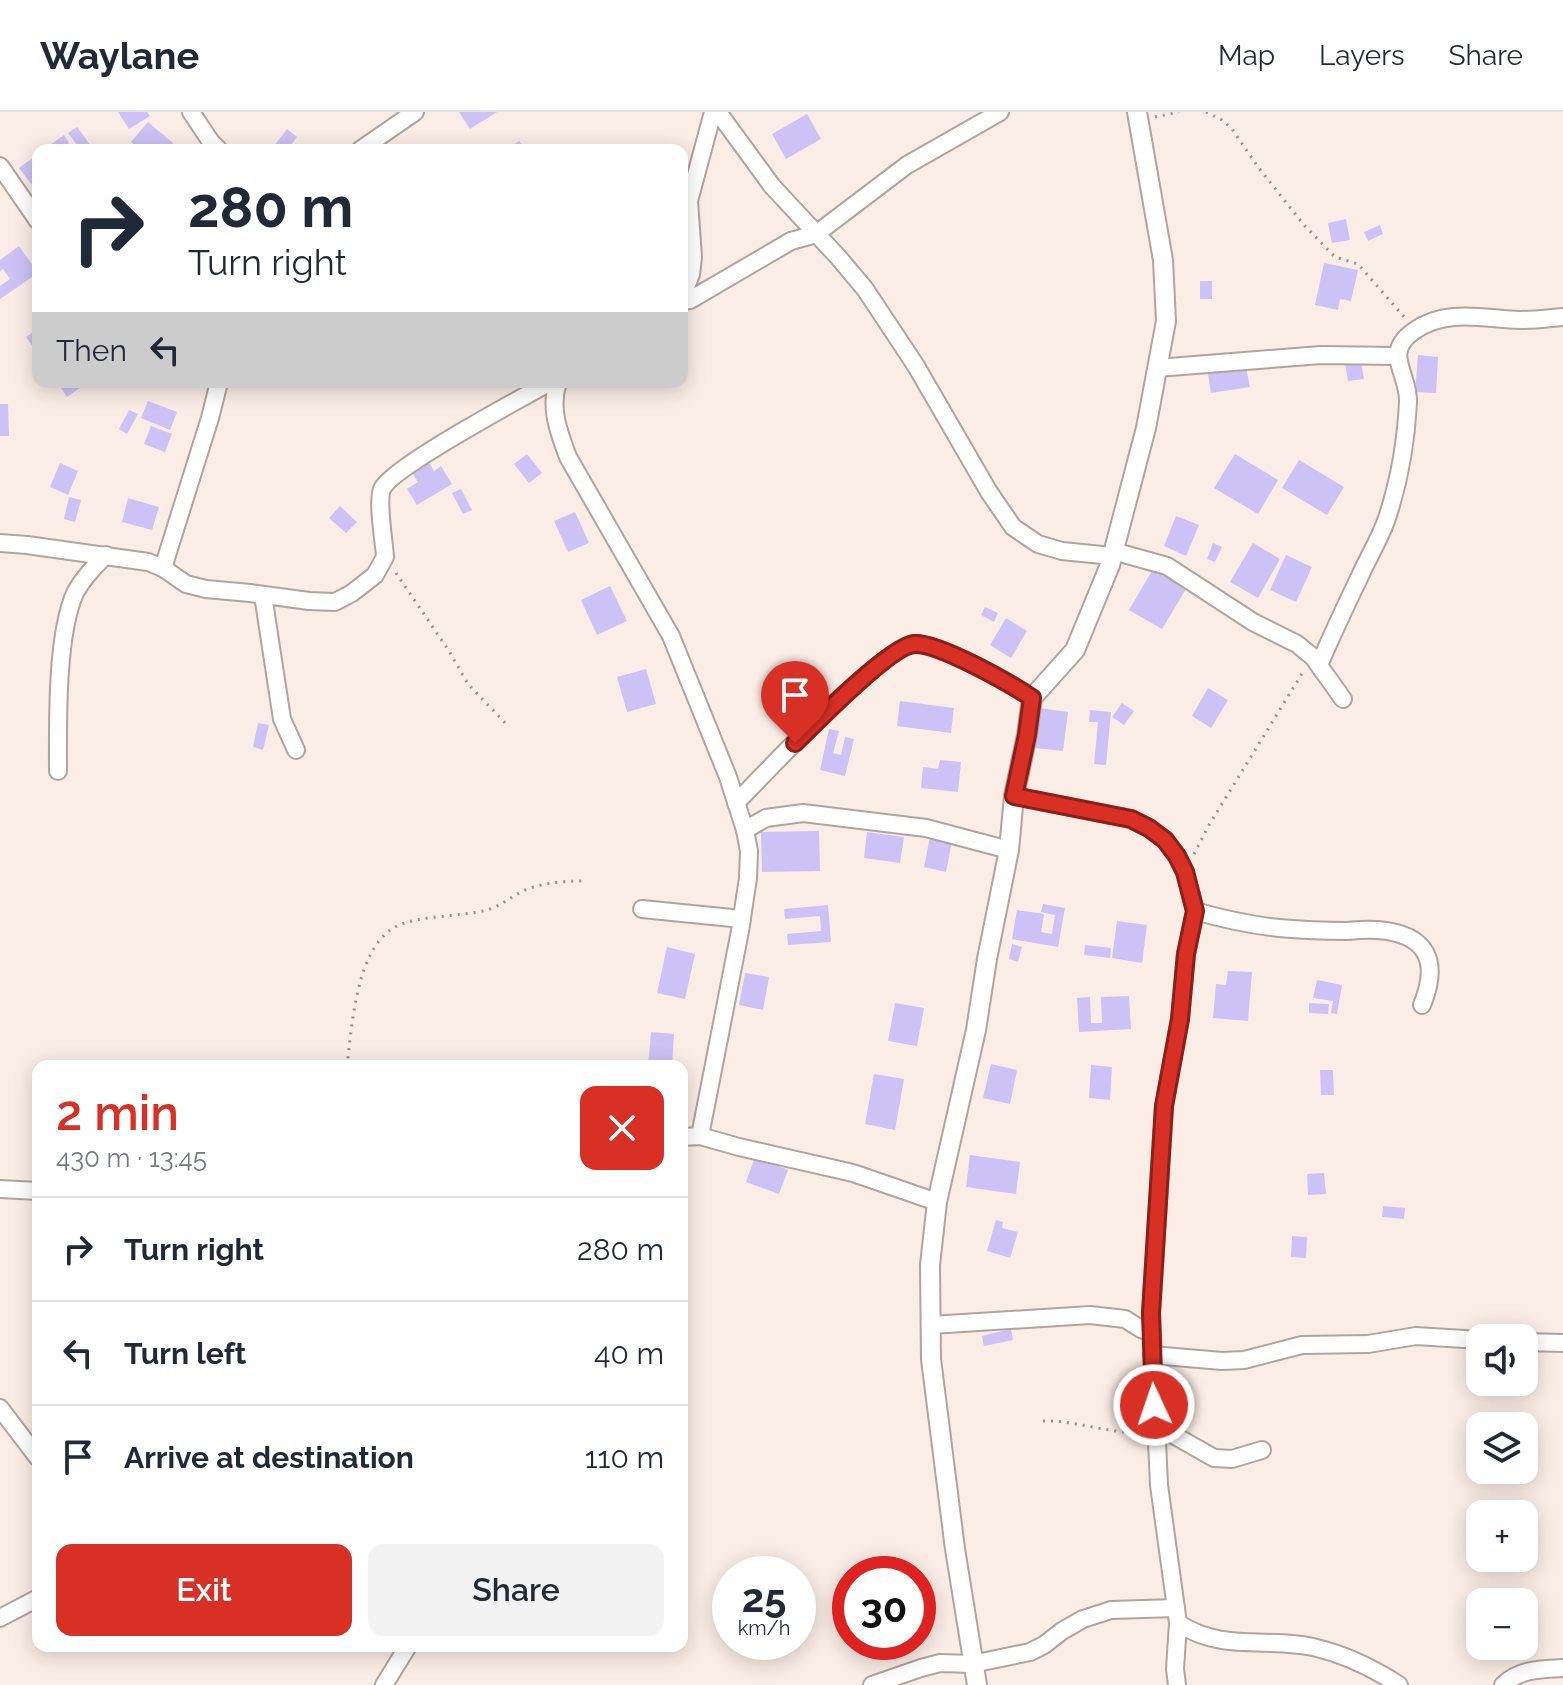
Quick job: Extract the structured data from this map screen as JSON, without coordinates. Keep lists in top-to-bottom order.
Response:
{
  "page": {
    "header": "Waylane",
    "nav": ["Map", "Layers", "Share"],
    "turn": ["280 m", "Turn right"],
    "then": "Then",
    "heading": ["2 min", "430 m · 13:45"],
    "list": [
      {
        "name": "Turn right",
        "value": "280 m"
      },
      {
        "name": "Turn left",
        "value": "40 m"
      },
      {
        "name": "Arrive at destination",
        "value": "110 m"
      }
    ],
    "map_buttons": ["+", "−"],
    "buttons": ["Exit", "Share"],
    "speed": "25 km/h",
    "limit": "30"
  }
}
